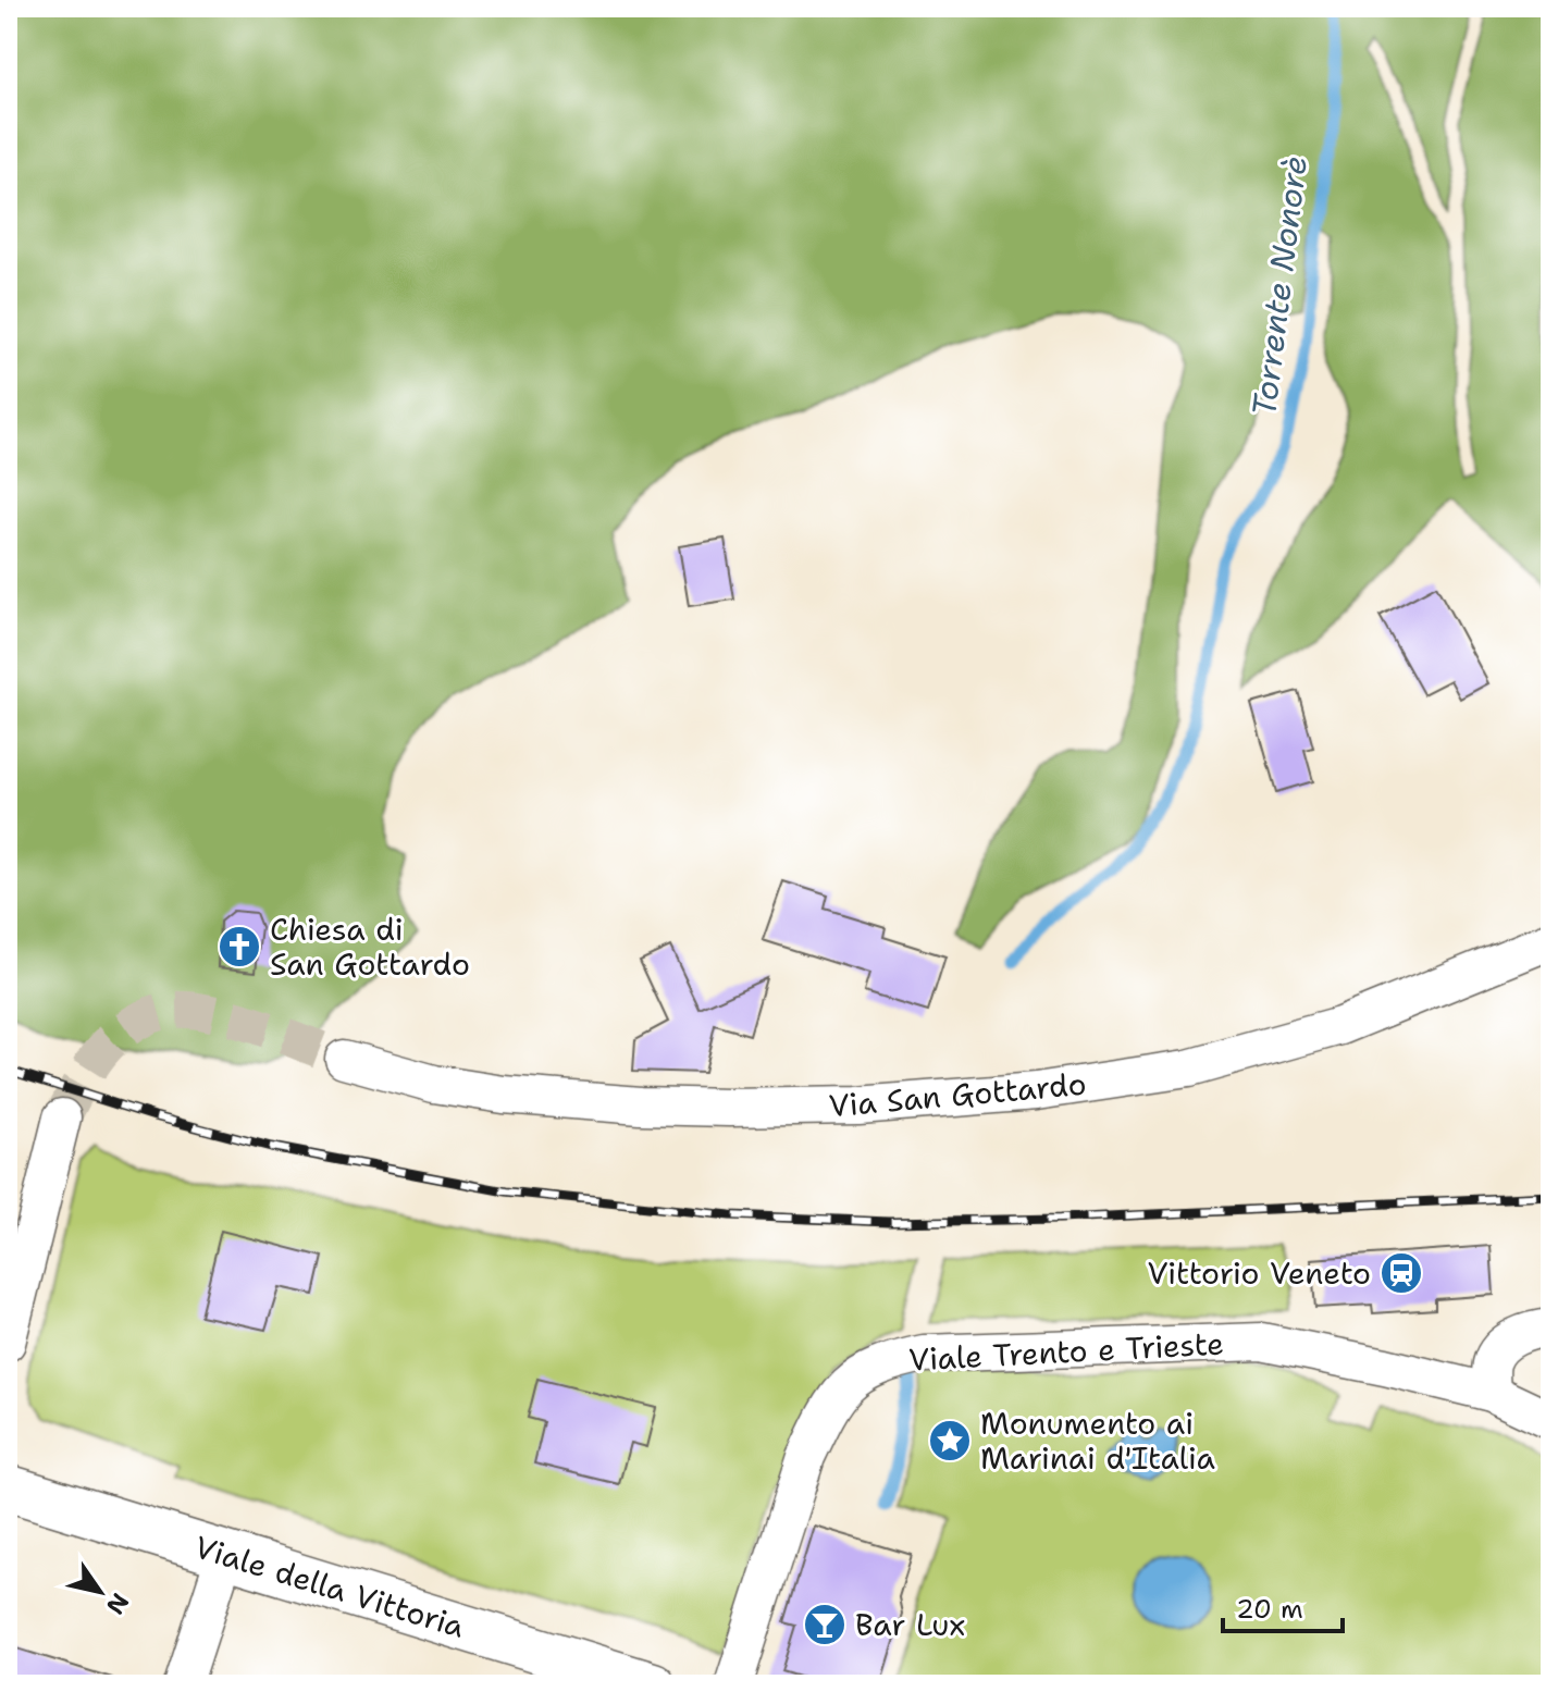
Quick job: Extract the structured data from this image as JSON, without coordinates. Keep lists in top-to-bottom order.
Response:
{
  "streets": {
    "street": ["Via San Gottardo", "Viale Trento e Trieste", "Viale della Vittoria"]
  },
  "water": ["Torrente Nonorè"],
  "places": {
    "church": ["Chiesa di San Gottardo"],
    "station": ["Vittorio Veneto"],
    "place": ["Monumento ai Marinai d'Italia"],
    "bar": ["Bar Lux"]
  },
  "scale_bar": "20 m",
  "north": "bottom right"
}
